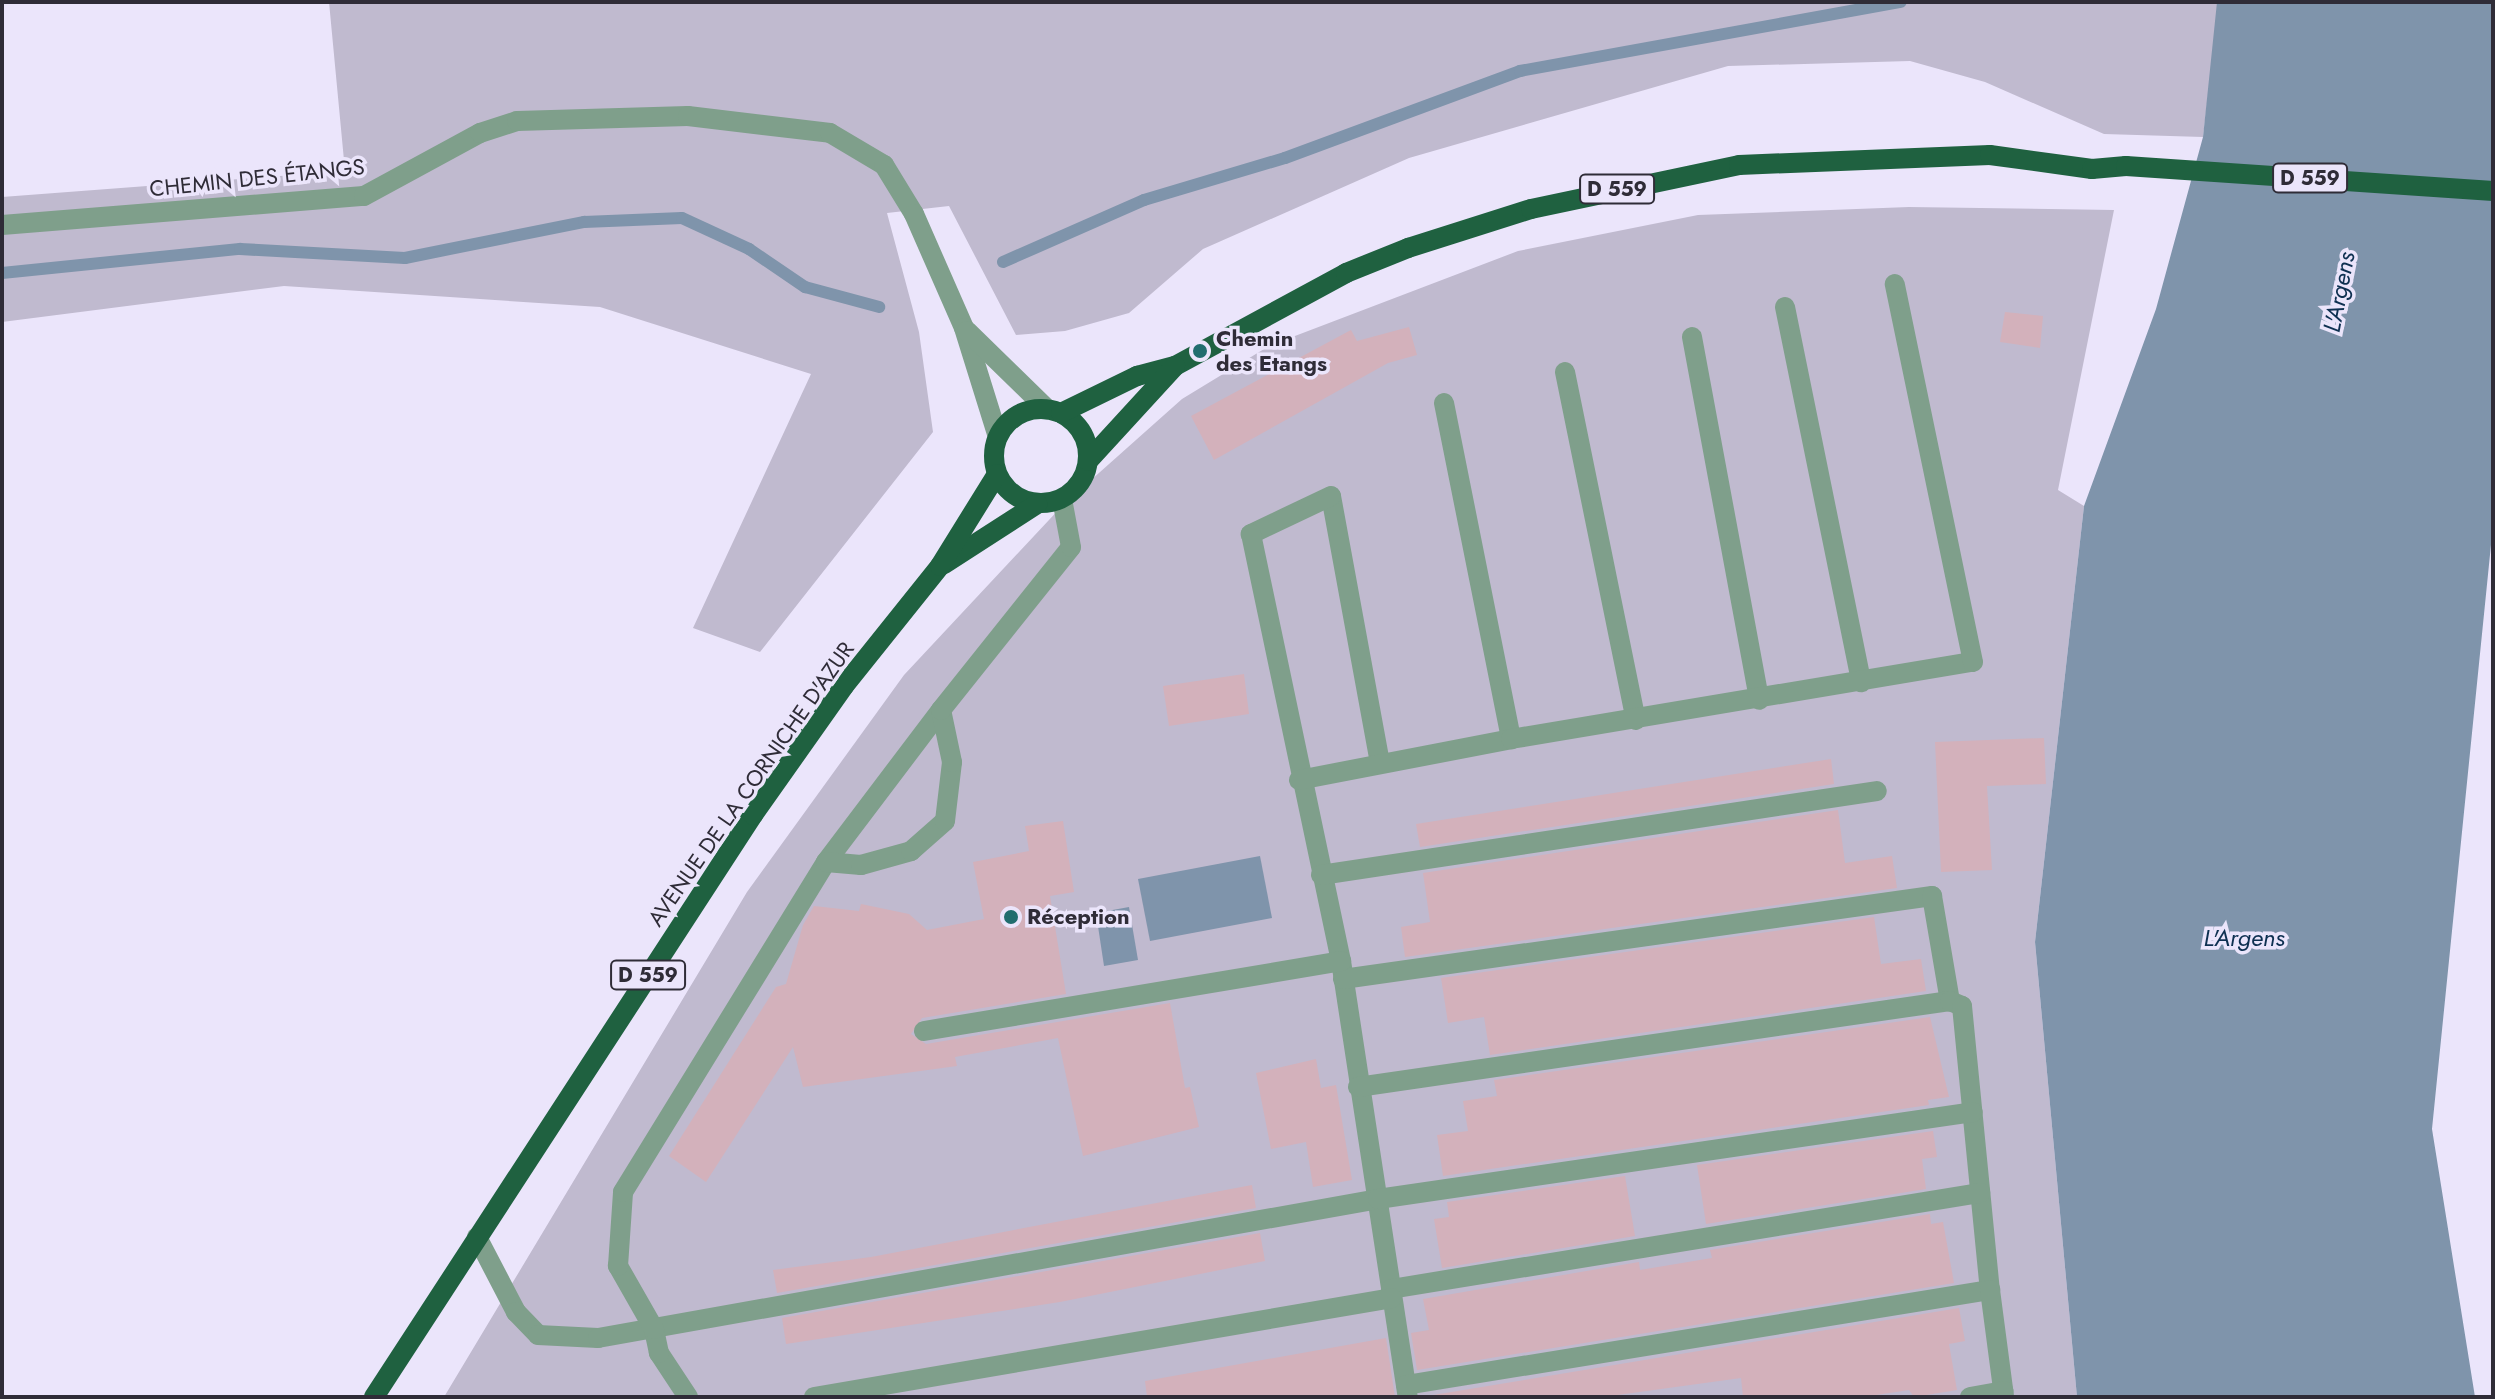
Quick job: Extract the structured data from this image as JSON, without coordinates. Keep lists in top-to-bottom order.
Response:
{
  "streets": {
    "main road": ["D 559", "AVENUE DE LA CORNICHE D'AZUR"],
    "street": ["CHEMIN DES ÉTANGS"]
  },
  "crossings": [
    ["CHEMIN DES ÉTANGS", "D 559"],
    ["CHEMIN DES ÉTANGS", "AVENUE DE LA CORNICHE D'AZUR"],
    ["D 559", "AVENUE DE LA CORNICHE D'AZUR"]
  ],
  "water": ["L'Argens"],
  "places": ["Chemin des Etangs", "Réception"]
}
